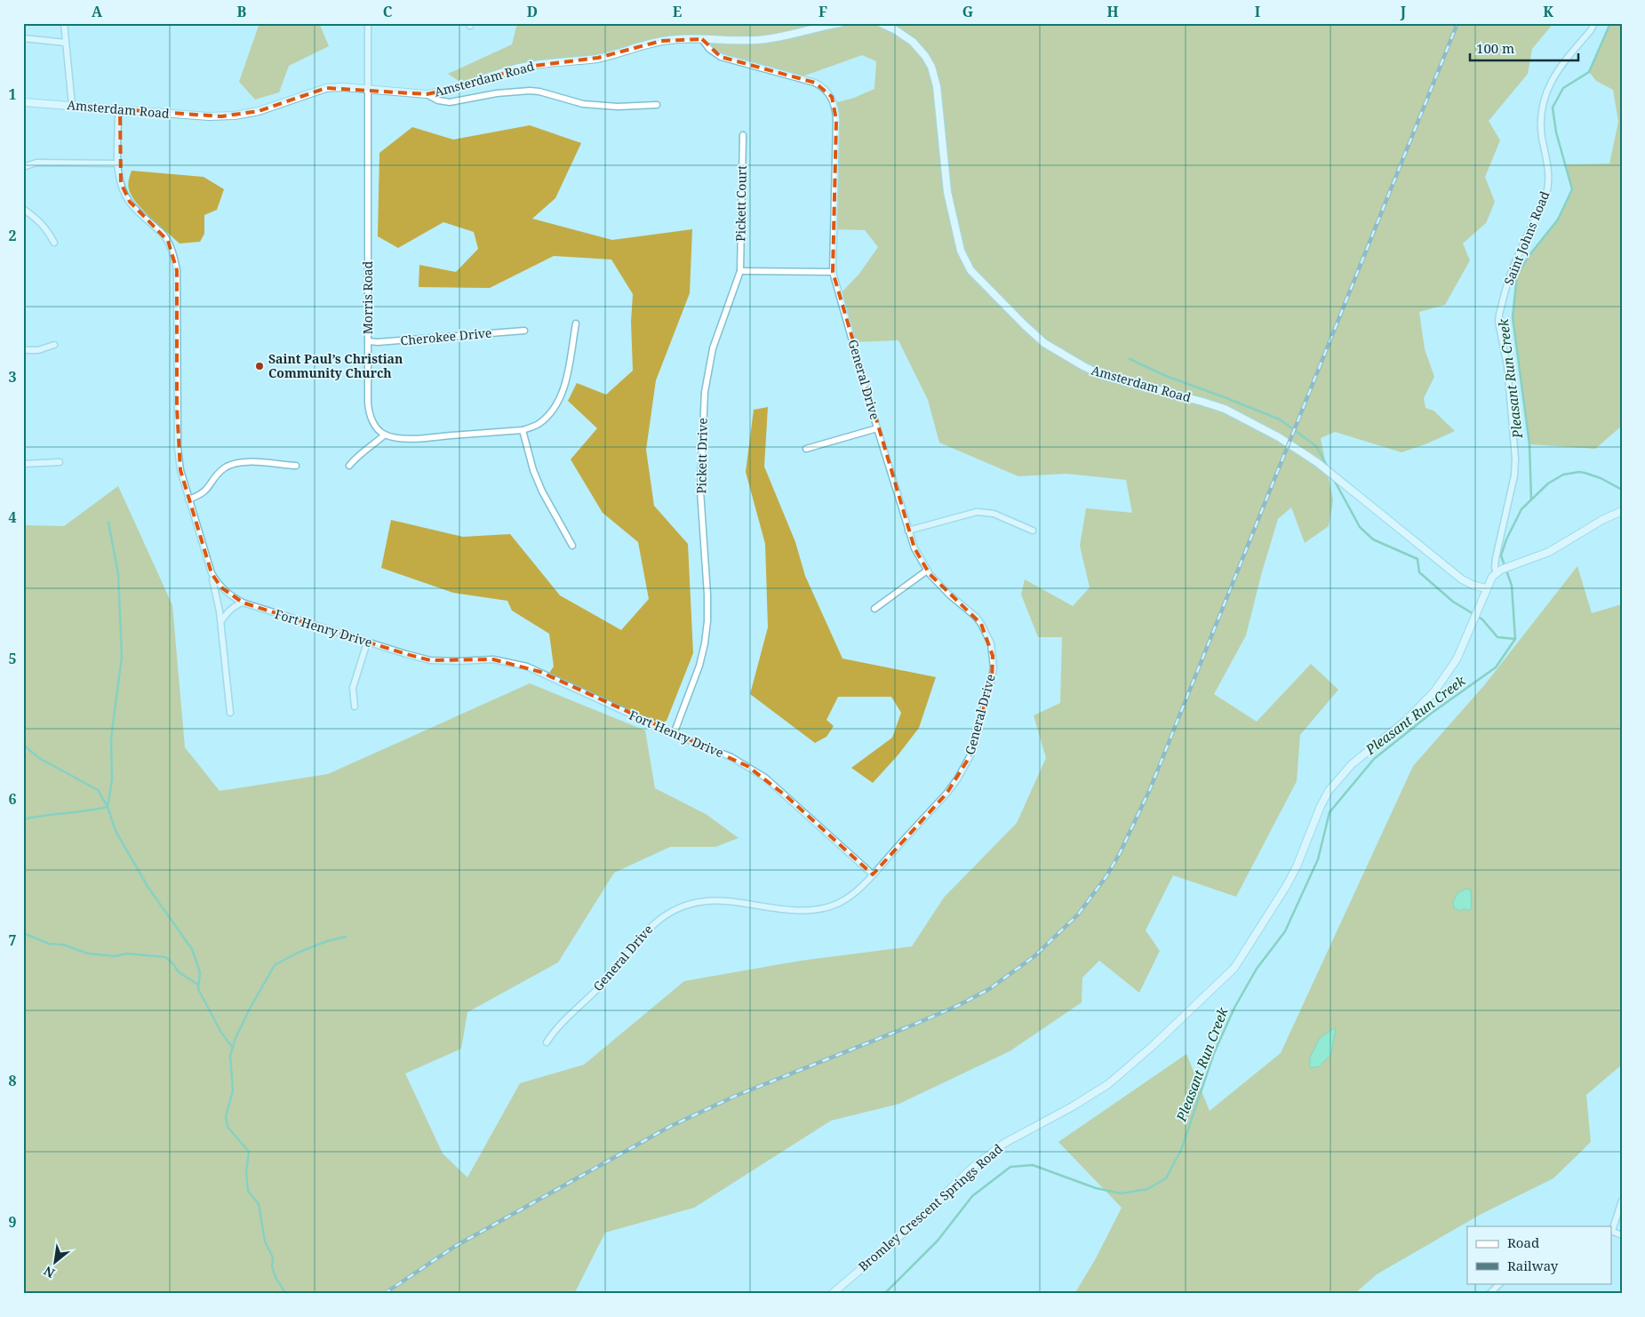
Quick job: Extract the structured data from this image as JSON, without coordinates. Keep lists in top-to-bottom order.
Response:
{
  "streets": {
    "street": [
      "Amsterdam Road",
      "Pickett Court",
      "Saint Johns Road",
      "Morris Road",
      "Cherokee Drive",
      "General Drive",
      "Pickett Drive",
      "Fort Henry Drive",
      "Bromley Crescent Springs Road"
    ]
  },
  "crossings": [
    ["Amsterdam Road", "Morris Road"],
    ["Amsterdam Road", "General Drive"],
    ["Amsterdam Road", "Fort Henry Drive"],
    ["Amsterdam Road", "Bromley Crescent Springs Road"],
    ["Pickett Court", "Pickett Drive"],
    ["Saint Johns Road", "Bromley Crescent Springs Road"],
    ["Morris Road", "Cherokee Drive"],
    ["General Drive", "Fort Henry Drive"],
    ["Pickett Drive", "Fort Henry Drive"]
  ],
  "water": ["Pleasant Run Creek"],
  "places": ["Saint Paul’s Christian Community Church"],
  "legend": ["Road", "Railway"],
  "scale_bar": "100 m",
  "north": "bottom left",
  "grid": {
    "columns": [
      "A",
      "B",
      "C",
      "D",
      "E",
      "F",
      "G",
      "H",
      "I",
      "J",
      "K"
    ],
    "rows": [
      "1",
      "2",
      "3",
      "4",
      "5",
      "6",
      "7",
      "8",
      "9"
    ]
  }
}
